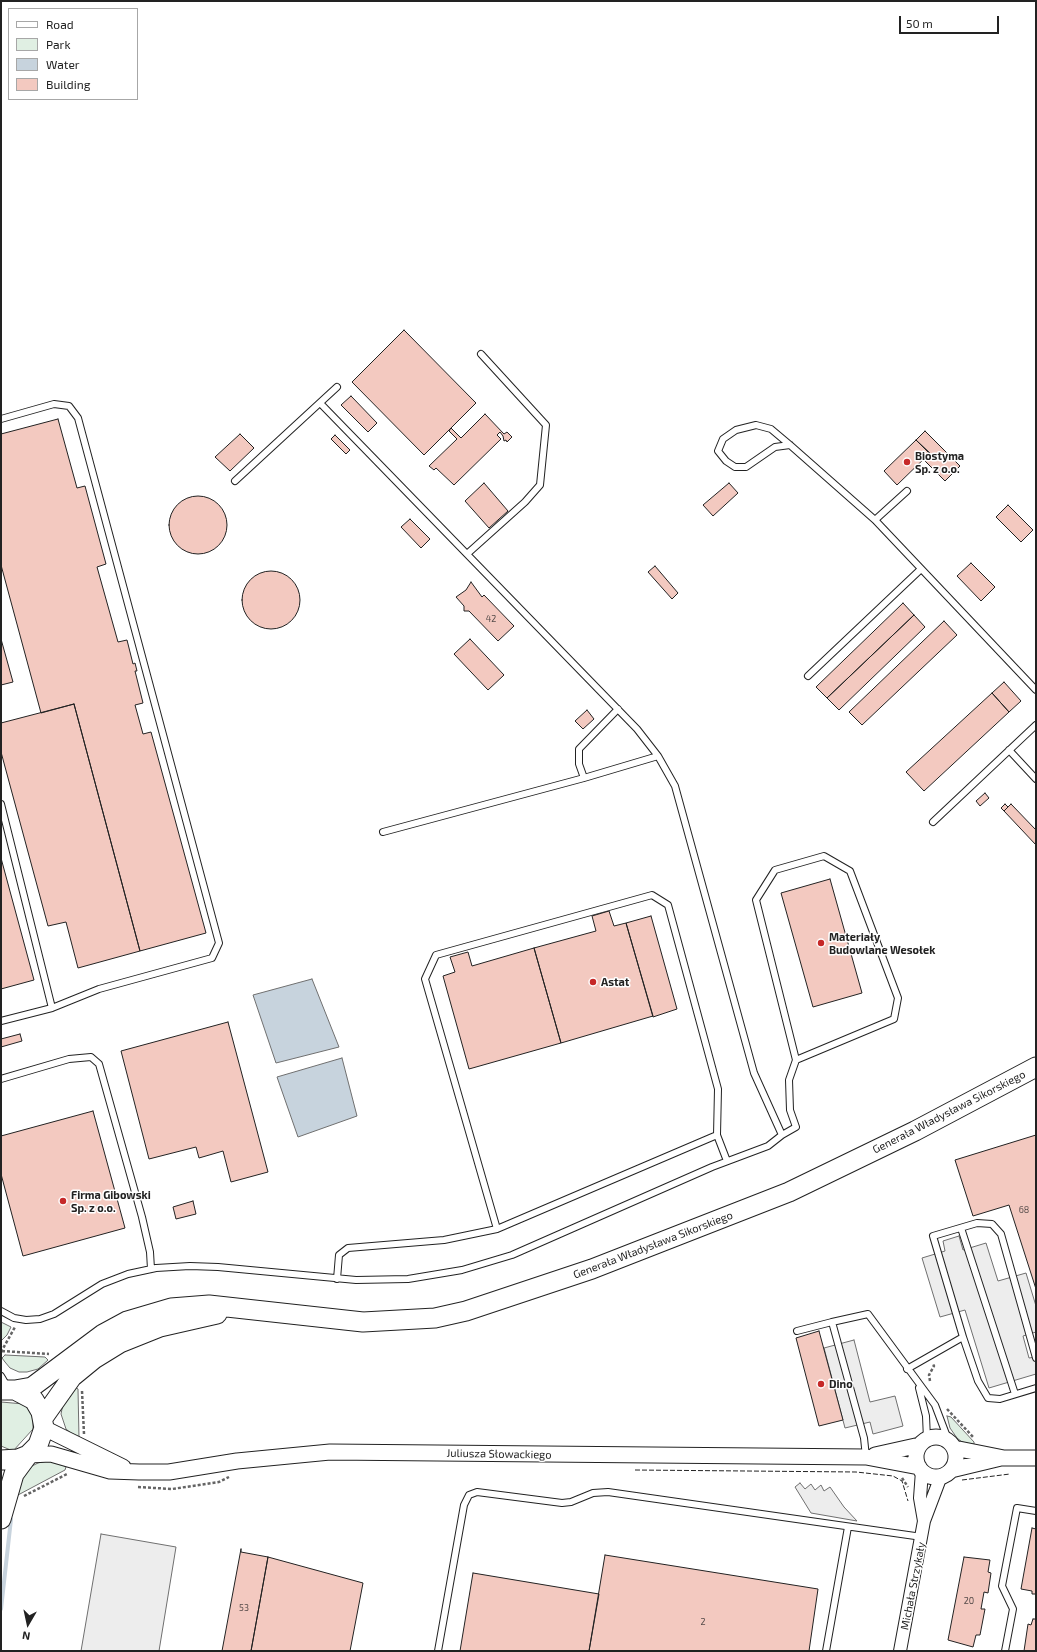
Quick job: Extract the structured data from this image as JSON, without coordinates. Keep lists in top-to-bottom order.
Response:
{
  "streets": {
    "main road": ["Generała Władysława Sikorskiego"],
    "street": ["Juliusza Słowackiego", "Michała Strzykały"]
  },
  "crossings": [
    ["Generała Władysława Sikorskiego", "Juliusza Słowackiego"],
    ["Juliusza Słowackiego", "Michała Strzykały"]
  ],
  "places": [
    "Biostyma Sp. z o.o.",
    "Materiały Budowlane Wesołek",
    "Astat",
    "Firma Gibowski Sp. z o.o.",
    "Dino"
  ],
  "house_numbers": [
    "42",
    "68",
    "20",
    "53",
    "2"
  ],
  "legend": [
    "Road",
    "Park",
    "Water",
    "Building"
  ],
  "scale_bar": "50 m",
  "north": "bottom"
}
